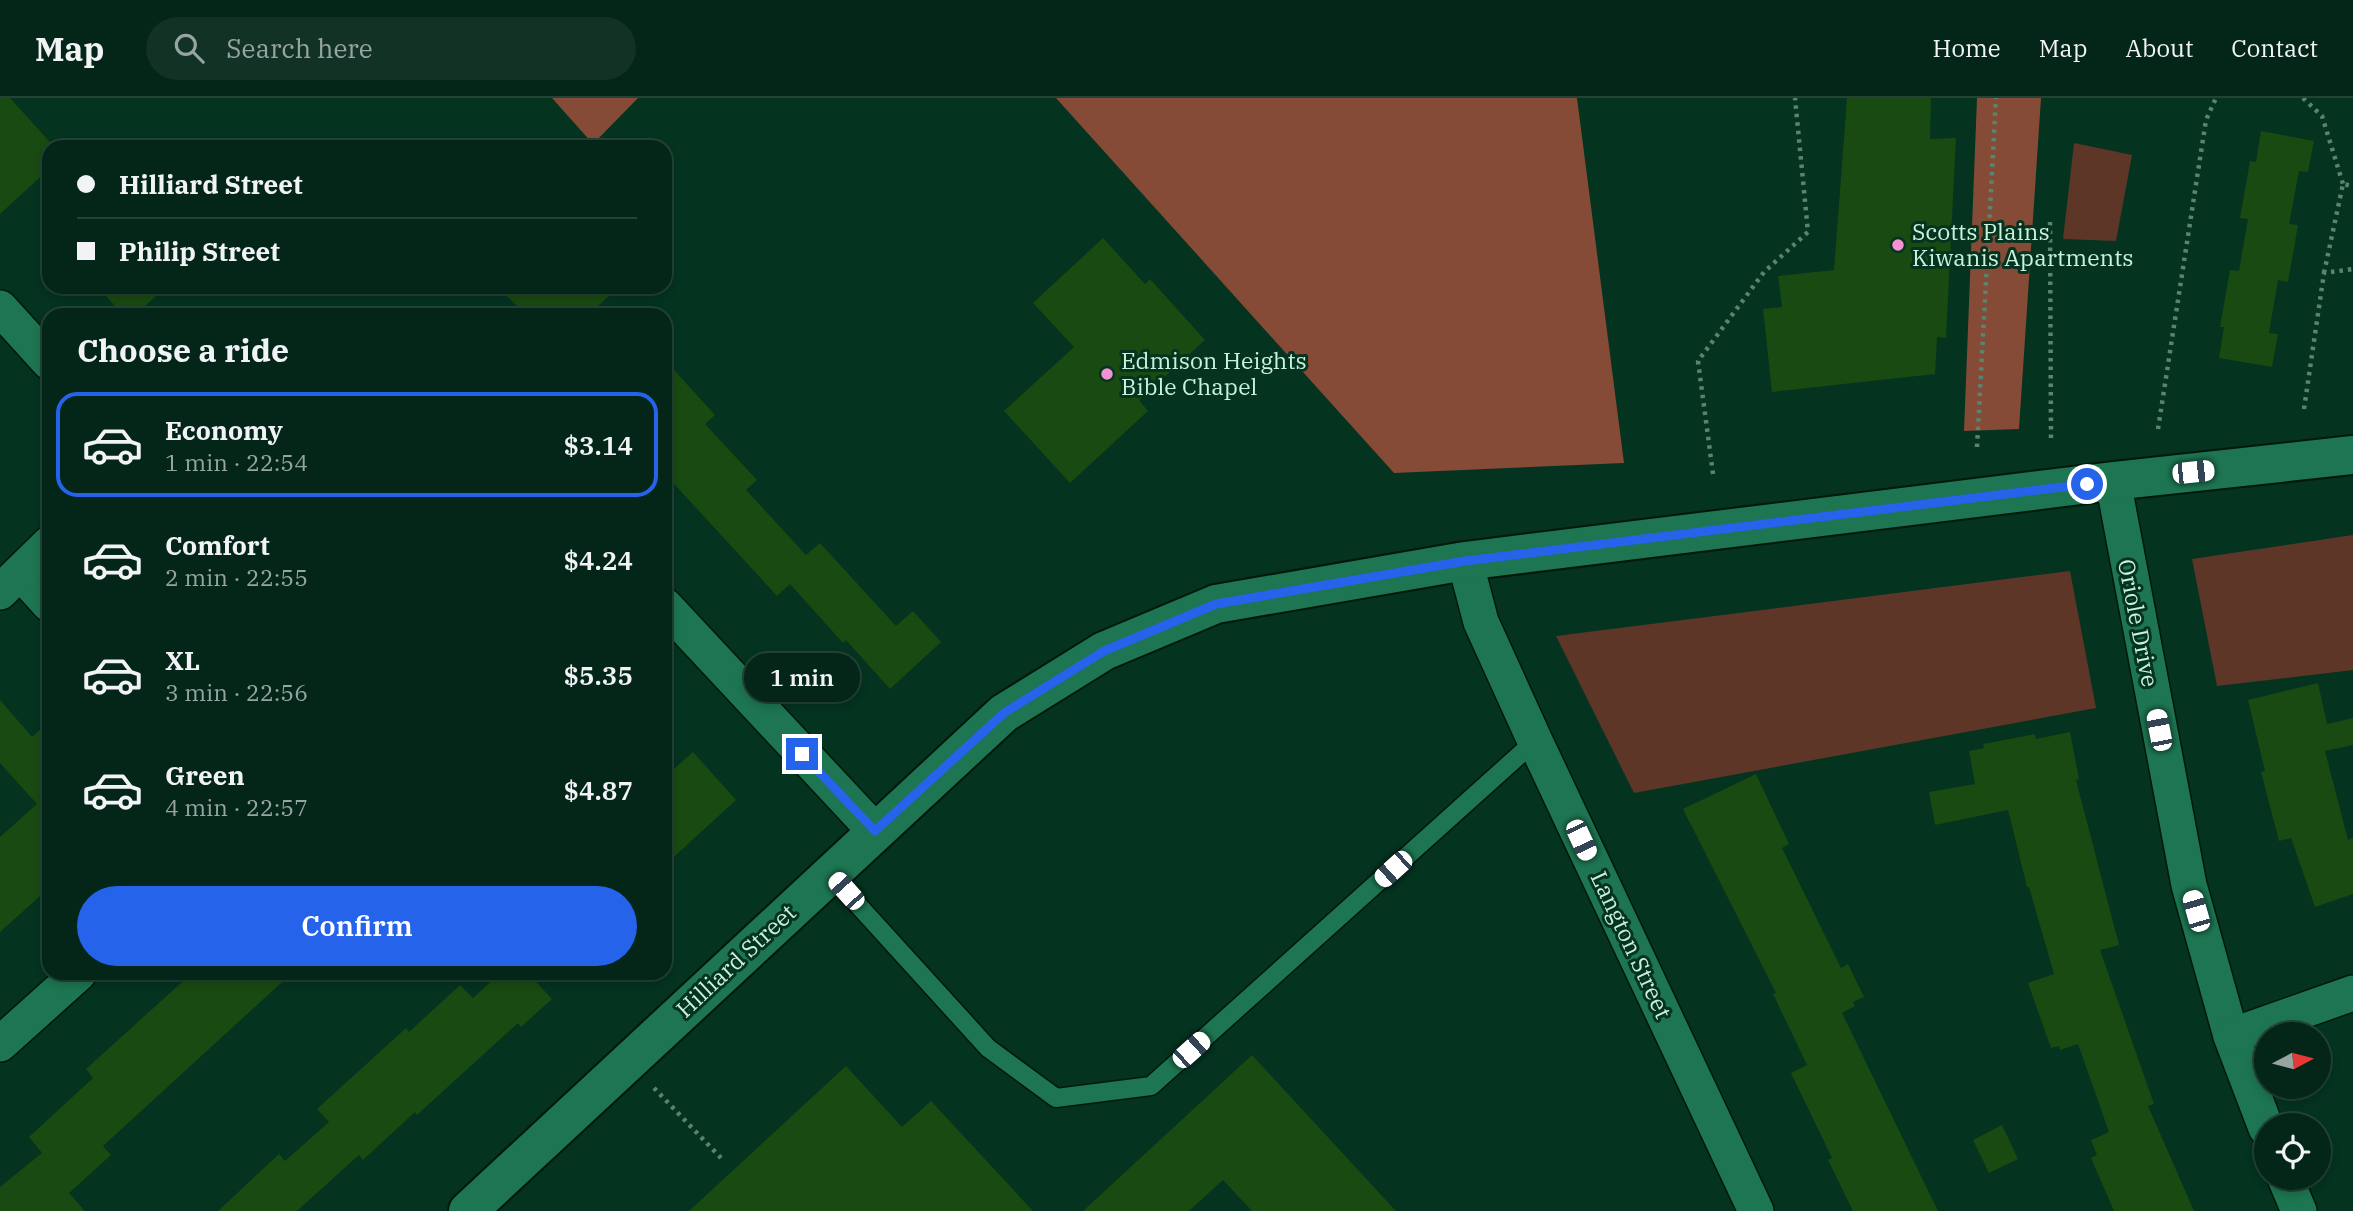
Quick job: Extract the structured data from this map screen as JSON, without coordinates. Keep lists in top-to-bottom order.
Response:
{
  "streets": {
    "street": ["Oriole Drive", "Langton Street", "Hilliard Street"]
  },
  "crossings": [
    ["Oriole Drive", "Hilliard Street"],
    ["Langton Street", "Hilliard Street"]
  ],
  "places": ["Scotts Plains Kiwanis Apartments", "Edmison Heights Bible Chapel"],
  "north": "right",
  "page": {
    "header": "Map",
    "search": "Search here",
    "nav": [
      "Home",
      "Map",
      "About",
      "Contact"
    ],
    "banner": ["Hilliard Street", "Philip Street"],
    "heading": "Choose a ride",
    "list": [
      {
        "name": "Economy",
        "note": "1 min · 22:54",
        "value": "$3.14"
      },
      {
        "name": "Comfort",
        "note": "2 min · 22:55",
        "value": "$4.24"
      },
      {
        "name": "XL",
        "note": "3 min · 22:56",
        "value": "$5.35"
      },
      {
        "name": "Green",
        "note": "4 min · 22:57",
        "value": "$4.87"
      }
    ],
    "bubble": "1 min",
    "buttons": "Confirm"
  }
}
